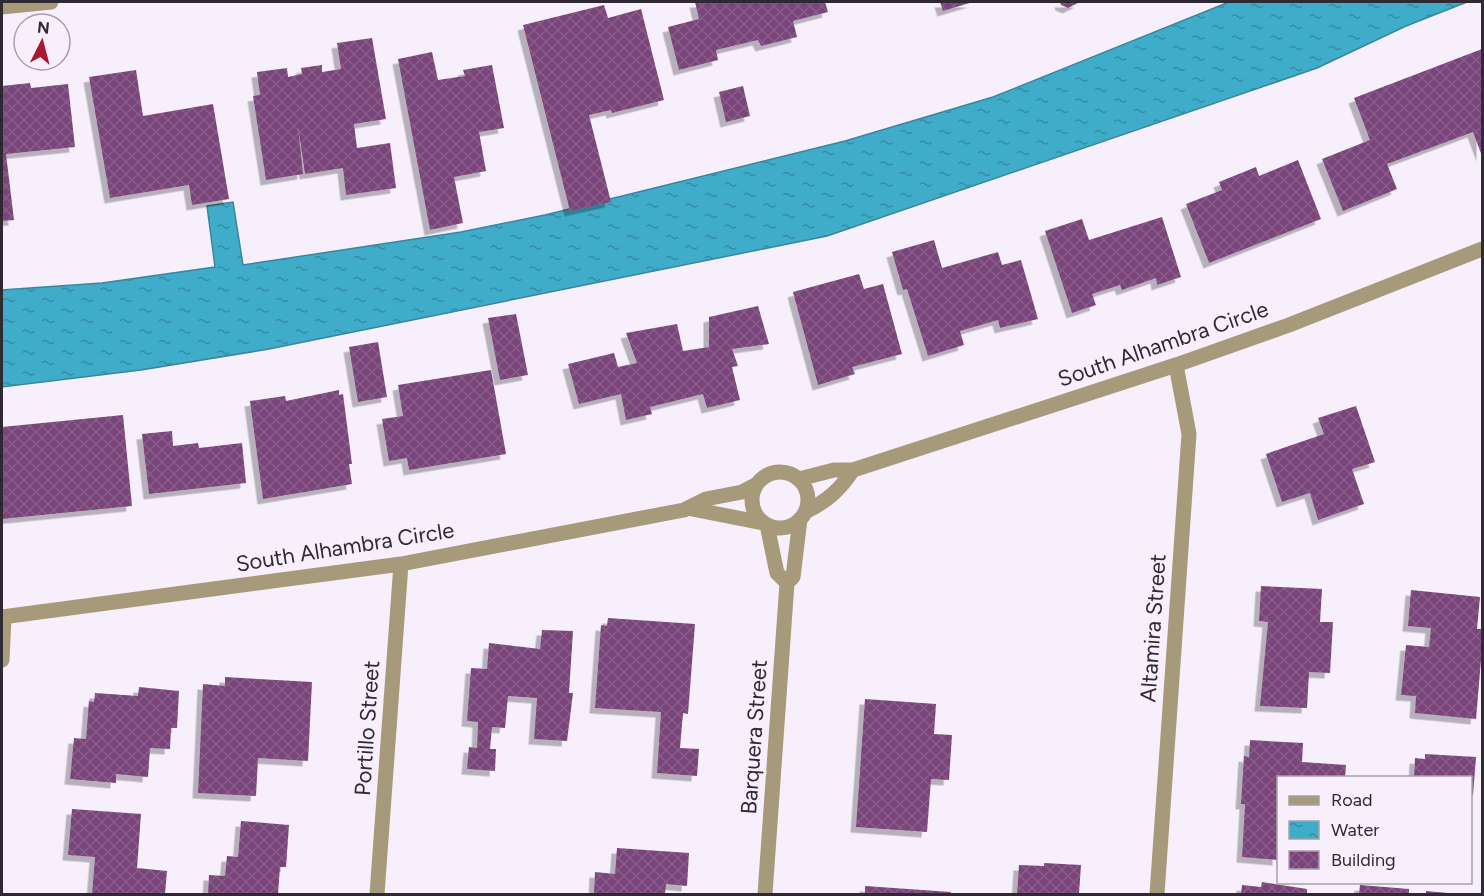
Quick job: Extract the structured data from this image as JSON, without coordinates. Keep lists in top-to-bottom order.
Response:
{
  "streets": {
    "street": [
      "South Alhambra Circle",
      "Altamira Street",
      "Portillo Street",
      "Barquera Street"
    ]
  },
  "crossings": [
    ["South Alhambra Circle", "Altamira Street"],
    ["South Alhambra Circle", "Portillo Street"],
    ["South Alhambra Circle", "Barquera Street"]
  ],
  "legend": ["Road", "Water", "Building"],
  "north": "top"
}
